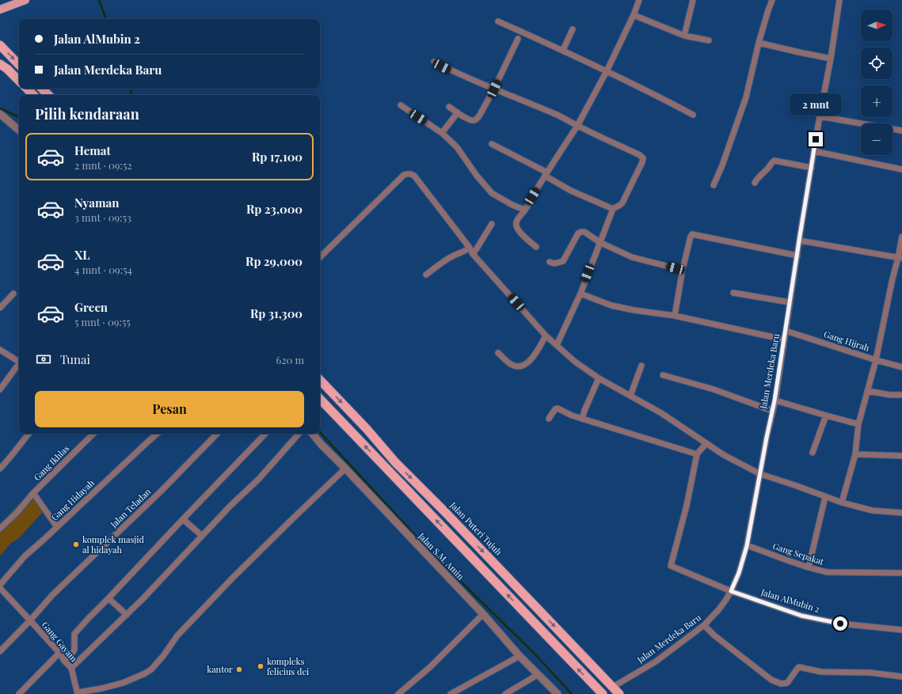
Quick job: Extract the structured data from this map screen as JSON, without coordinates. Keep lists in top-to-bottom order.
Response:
{
  "streets": {
    "highway": ["Jalan Puteri Tujuh"],
    "street": [
      "Gang Hijrah",
      "Jalan Merdeka Baru",
      "Gang Ikhlas",
      "Gang Hidayah",
      "Jalan Teladan",
      "Gang Sepakat",
      "Jalan S.M. Amin",
      "Jalan AlMubin 2",
      "Gang Gayam"
    ]
  },
  "crossings": [
    ["Gang Hijrah", "Jalan Merdeka Baru"],
    ["Jalan Merdeka Baru", "Jalan Puteri Tujuh"],
    ["Jalan Merdeka Baru", "Gang Sepakat"],
    ["Jalan Merdeka Baru", "Jalan AlMubin 2"],
    ["Gang Ikhlas", "Gang Hidayah"],
    ["Jalan Teladan", "Gang Gayam"]
  ],
  "places": ["komplek masjid al hidayah", "kompleks felicius dei", "kantor"],
  "north": "right",
  "page": {
    "map_buttons": ["+", "−"],
    "banner": ["Jalan AlMubin 2", "Jalan Merdeka Baru"],
    "bubble": "2 mnt",
    "heading": "Pilih kendaraan",
    "list": [
      {
        "name": "Hemat",
        "note": "2 mnt · 09:52",
        "value": "Rp 17,100"
      },
      {
        "name": "Nyaman",
        "note": "3 mnt · 09:53",
        "value": "Rp 23,000"
      },
      {
        "name": "XL",
        "note": "4 mnt · 09:54",
        "value": "Rp 29,000"
      },
      {
        "name": "Green",
        "note": "5 mnt · 09:55",
        "value": "Rp 31,300"
      }
    ],
    "pay": ["Tunai", "620 m"],
    "buttons": "Pesan"
  }
}
